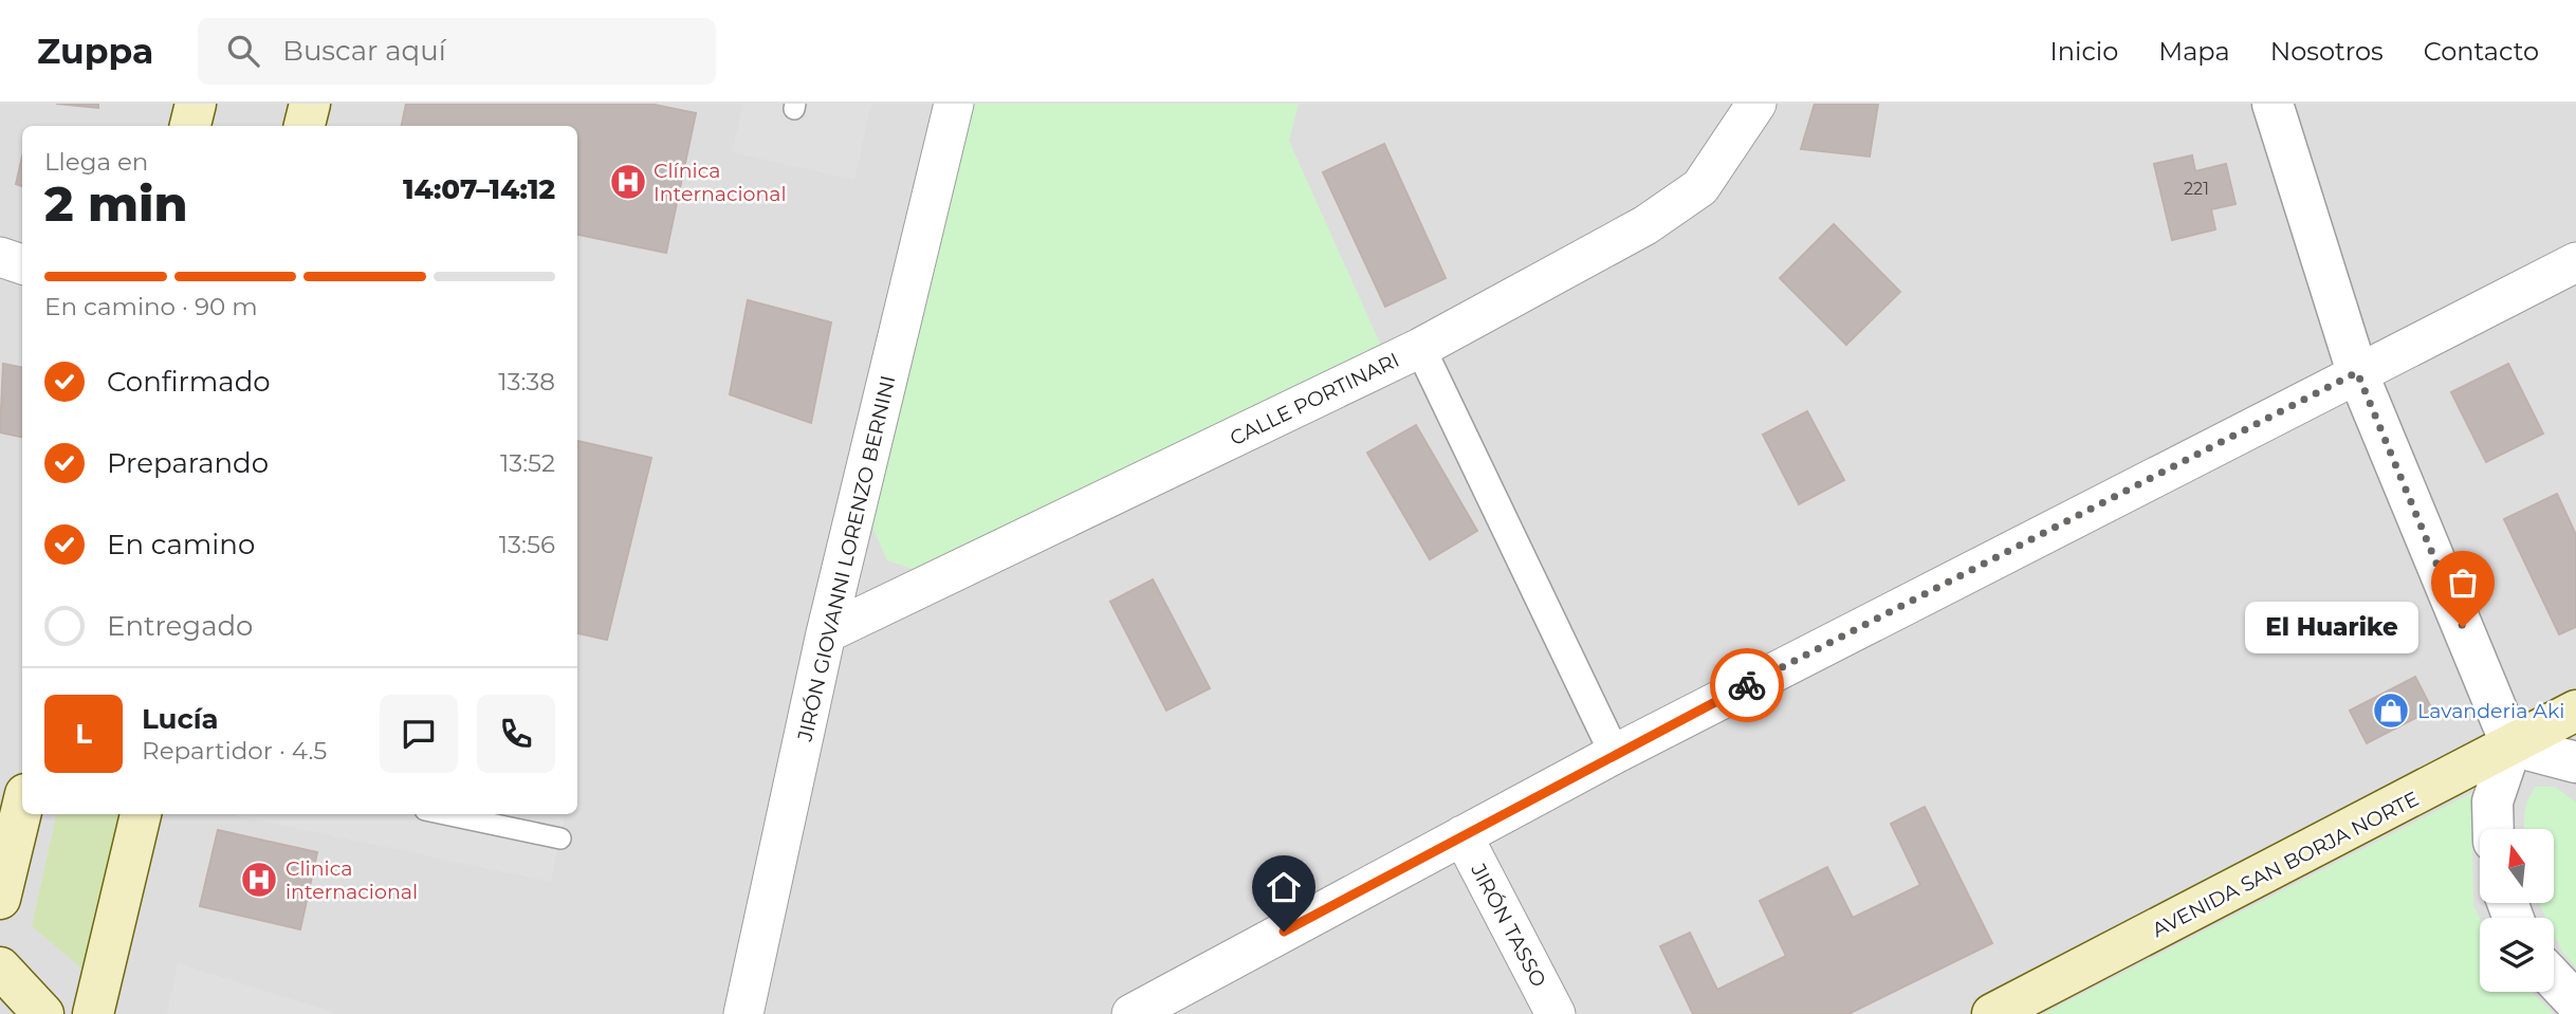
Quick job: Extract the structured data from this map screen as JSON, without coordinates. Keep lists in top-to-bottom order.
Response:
{
  "streets": {
    "main road": ["AVENIDA SAN BORJA NORTE"],
    "street": ["CALLE PORTINARI", "JIRÓN GIOVANNI LORENZO BERNINI", "JIRÓN TASSO"]
  },
  "crossings": [
    ["CALLE PORTINARI", "JIRÓN GIOVANNI LORENZO BERNINI"]
  ],
  "places": {
    "hospital": ["Clínica Internacional", "Clinica internacional"],
    "other": ["El Huarike"],
    "shop": ["Lavanderia Aki"]
  },
  "house_numbers": ["221"],
  "north": "top",
  "page": {
    "header": "Zuppa",
    "search": "Buscar aquí",
    "nav": [
      "Inicio",
      "Mapa",
      "Nosotros",
      "Contacto"
    ],
    "heading": ["2 min", "Llega en", "14:07–14:12"],
    "panel": ["Lucía", "Repartidor · 4.5"],
    "bar": "En camino · 90 m",
    "list": [
      ["Confirmado", "13:38"],
      ["Preparando", "13:52"],
      ["En camino", "13:56"],
      "Entregado"
    ],
    "bubble": "El Huarike",
    "round": "L"
  }
}
